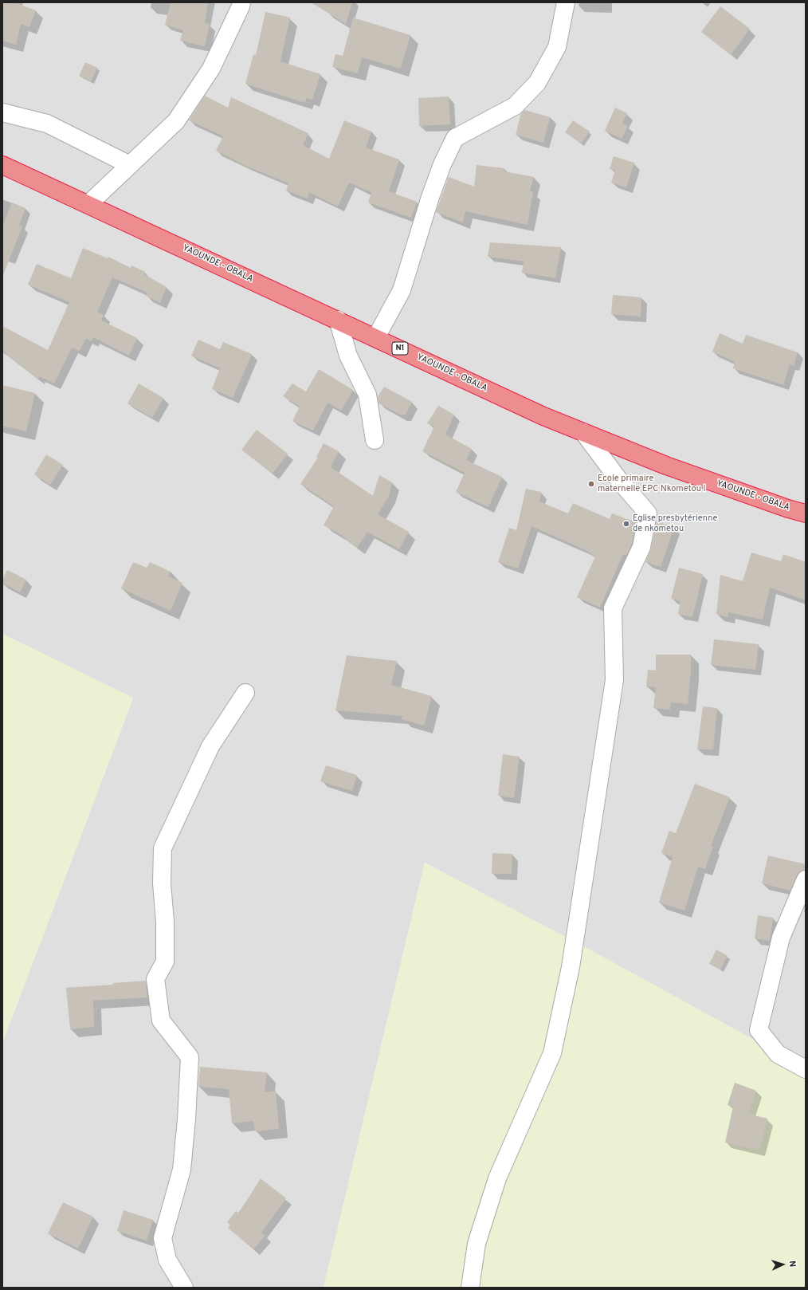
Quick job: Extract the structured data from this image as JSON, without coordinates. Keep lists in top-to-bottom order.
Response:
{
  "streets": {
    "highway": ["YAOUNDE - OBALA", "N1"]
  },
  "places": ["Ecole primaire maternelle EPC Nkometou I", "Eglise presbytérienne de nkometou"],
  "north": "right"
}
